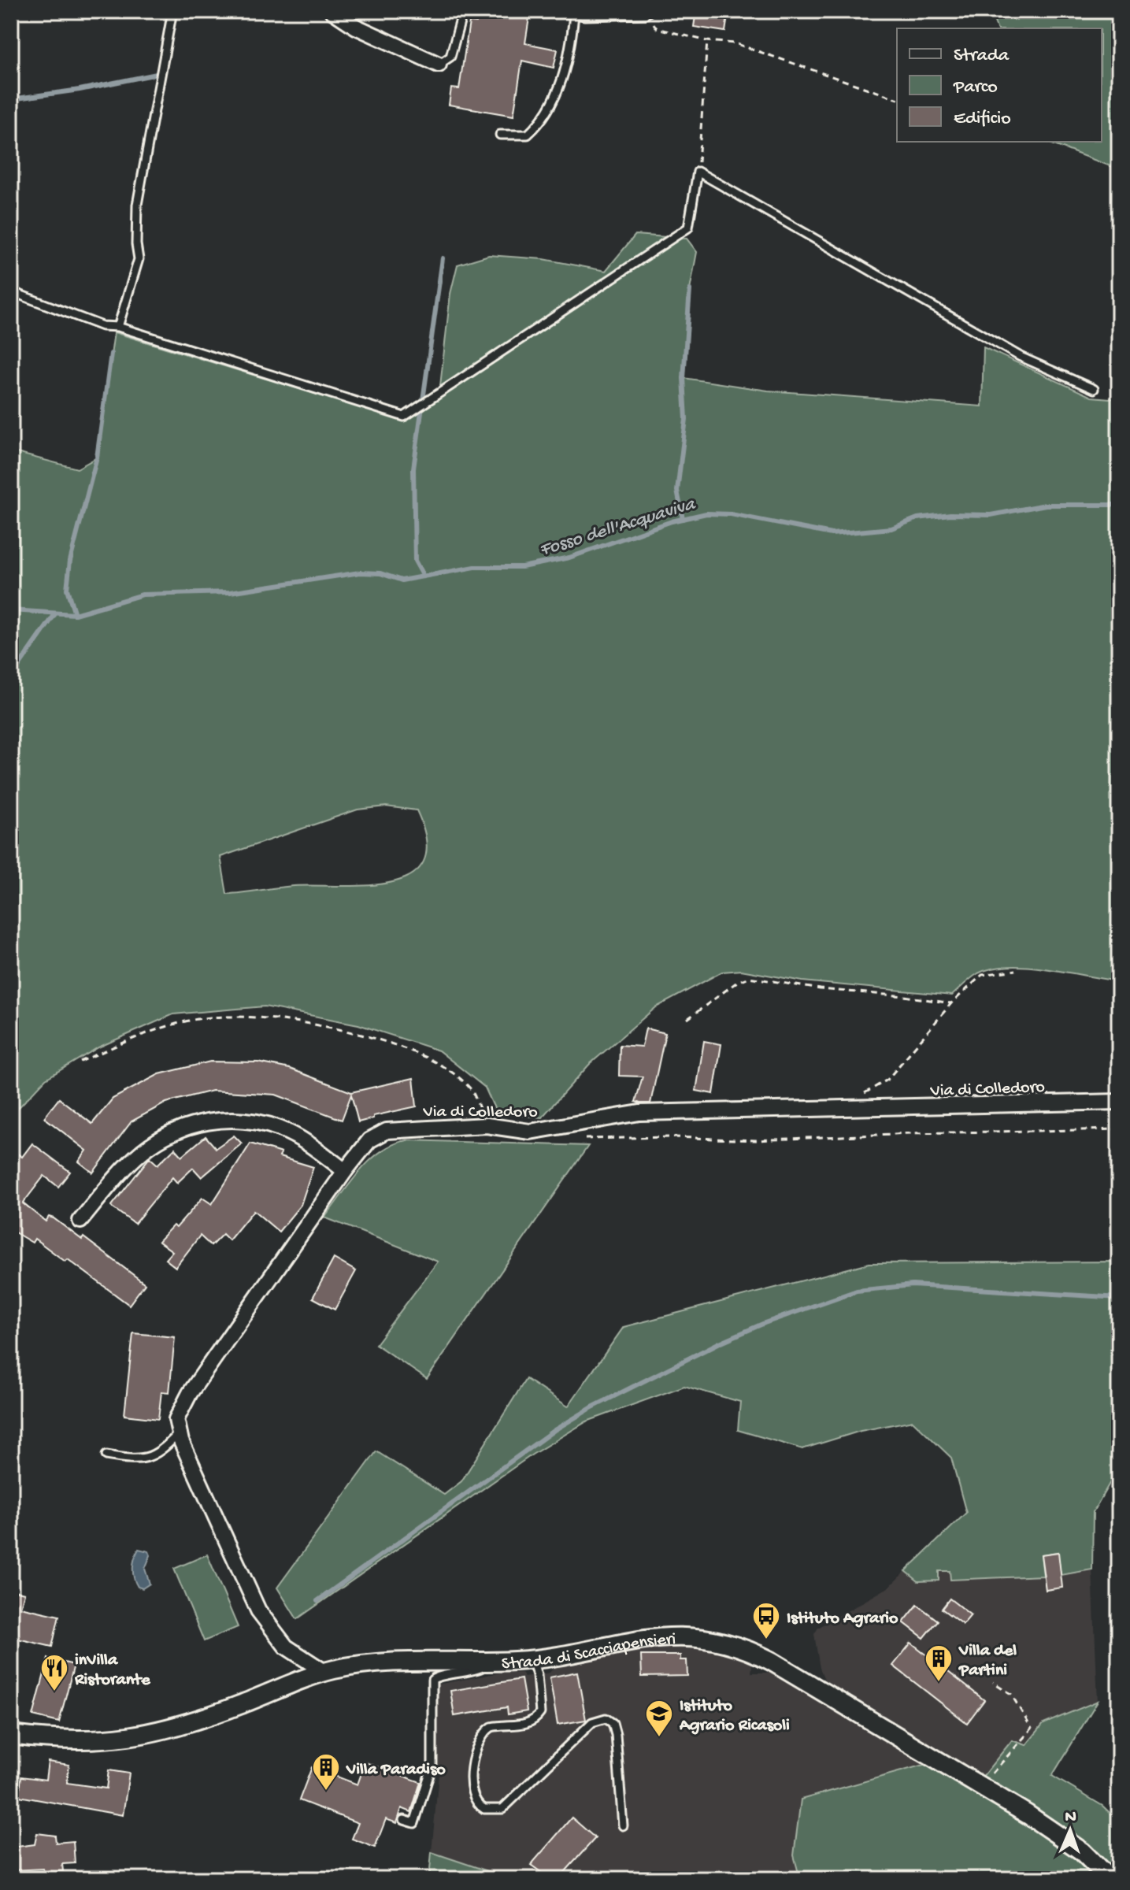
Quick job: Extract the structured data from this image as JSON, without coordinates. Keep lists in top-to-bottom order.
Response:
{
  "streets": {
    "street": ["Via di Colledoro", "Strada di Scacciapensieri"]
  },
  "water": ["Fosso dell'Acquaviva"],
  "places": {
    "bus stop": ["Istituto Agrario"],
    "building": ["Villa del Partini", "Villa Paradiso"],
    "restaurant": ["inVilla Ristorante"],
    "school or university": ["Istituto Agrario Ricasoli"]
  },
  "legend": ["Strada", "Parco", "Edificio"],
  "north": "top"
}
